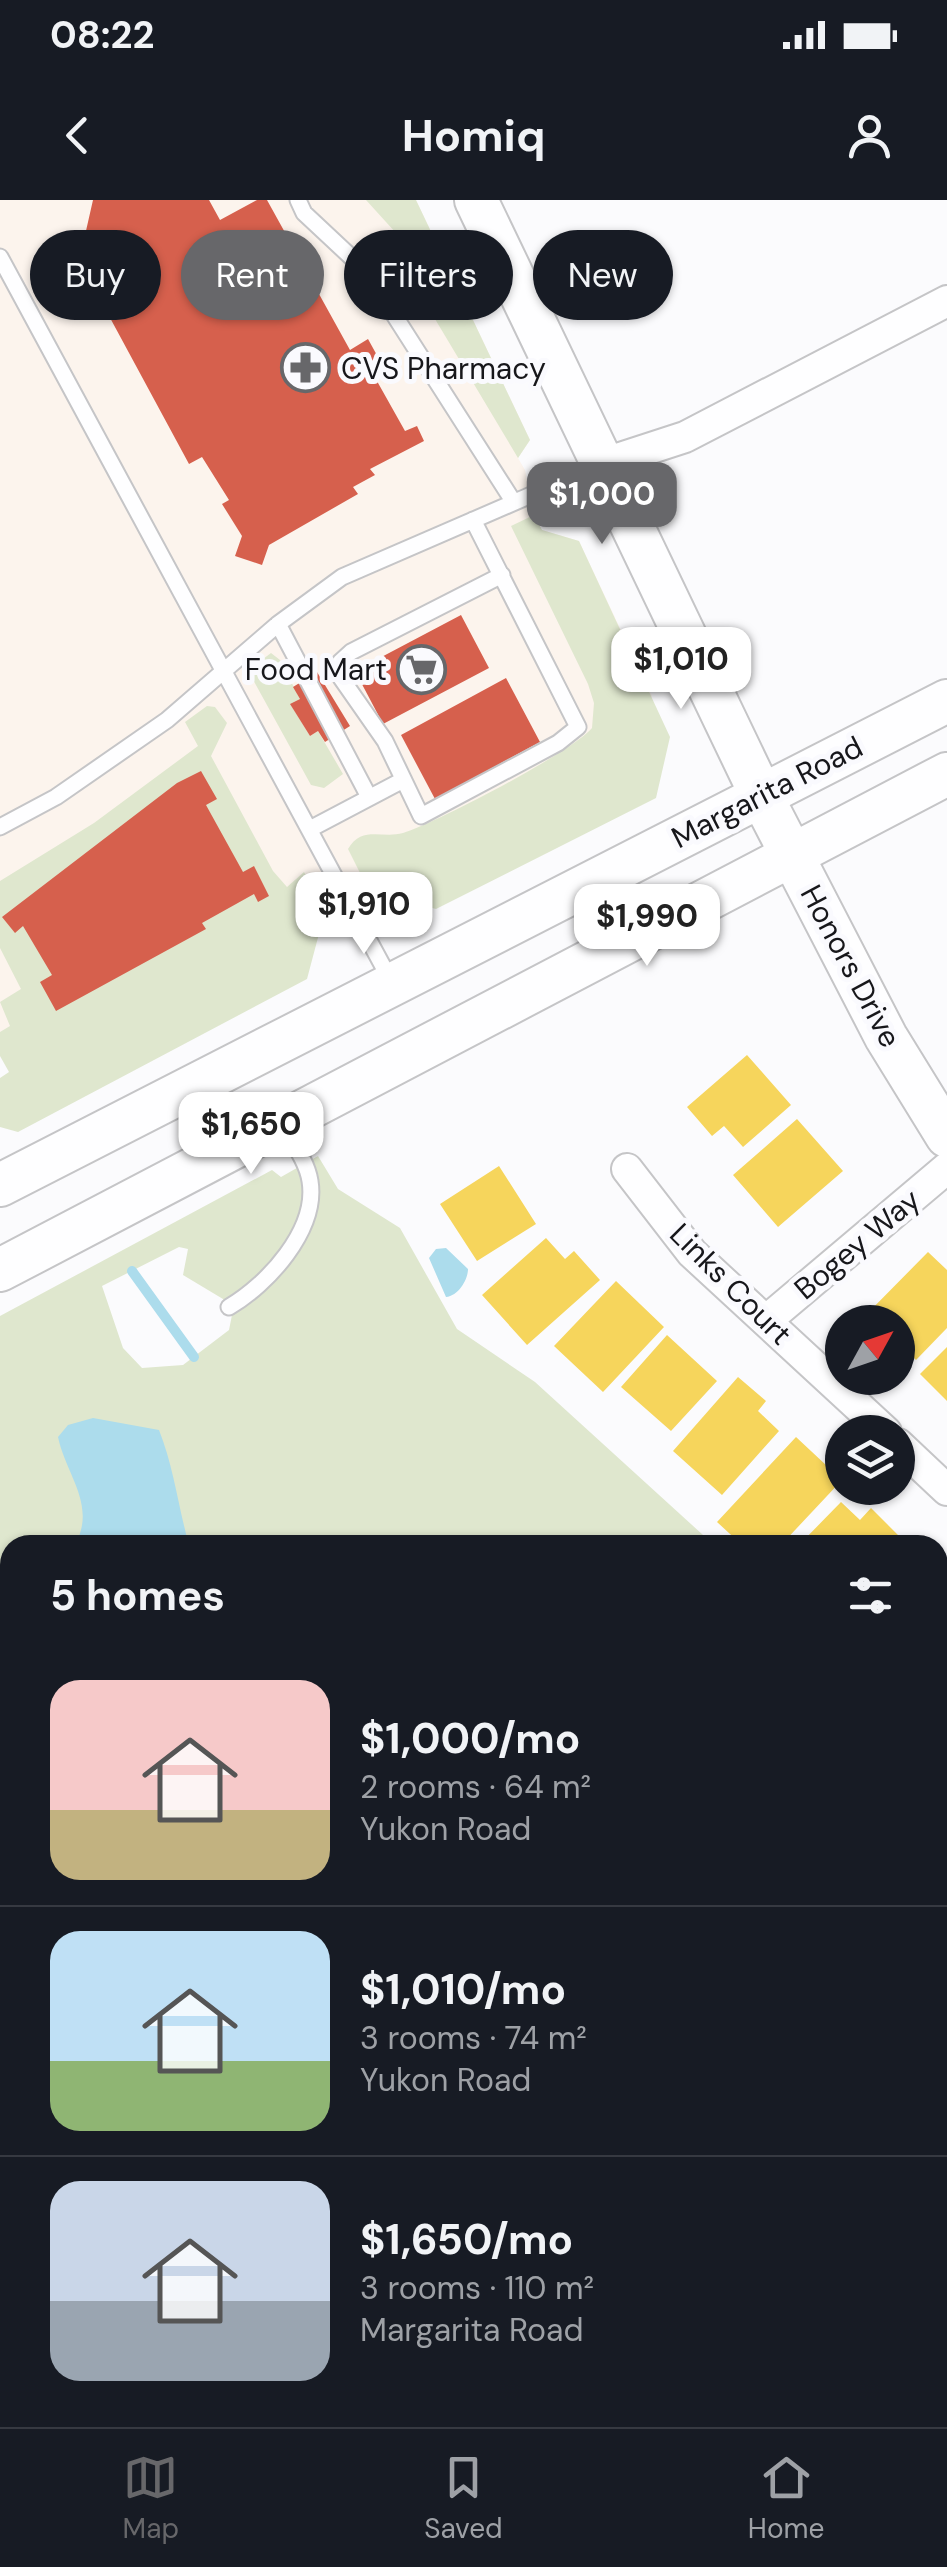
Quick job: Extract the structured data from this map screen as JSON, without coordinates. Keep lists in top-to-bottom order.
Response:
{
  "streets": {
    "main road": ["Margarita Road", "Honors Drive"],
    "street": ["Bogey Way", "Links Court"]
  },
  "crossings": [
    ["Margarita Road", "Honors Drive"],
    ["Bogey Way", "Links Court"]
  ],
  "places": {
    "pharmacy": ["CVS Pharmacy"],
    "supermarket": ["Food Mart"]
  },
  "north": "top right",
  "page": {
    "status": "08:22",
    "header": "Homiq",
    "chip": [
      "Buy",
      "Rent",
      "Filters",
      "New"
    ],
    "price": [
      "$1,000",
      "$1,010",
      "$1,910",
      "$1,990",
      "$1,650"
    ],
    "heading": "5 homes",
    "list": [
      {
        "name": "$1,000/mo",
        "note": "2 rooms · 64 m² · Yukon Road"
      },
      {
        "name": "$1,010/mo",
        "note": "3 rooms · 74 m² · Yukon Road"
      },
      {
        "name": "$1,650/mo",
        "note": "3 rooms · 110 m² · Margarita Road"
      }
    ],
    "tabs": ["Map", "Saved", "Home"]
  }
}
